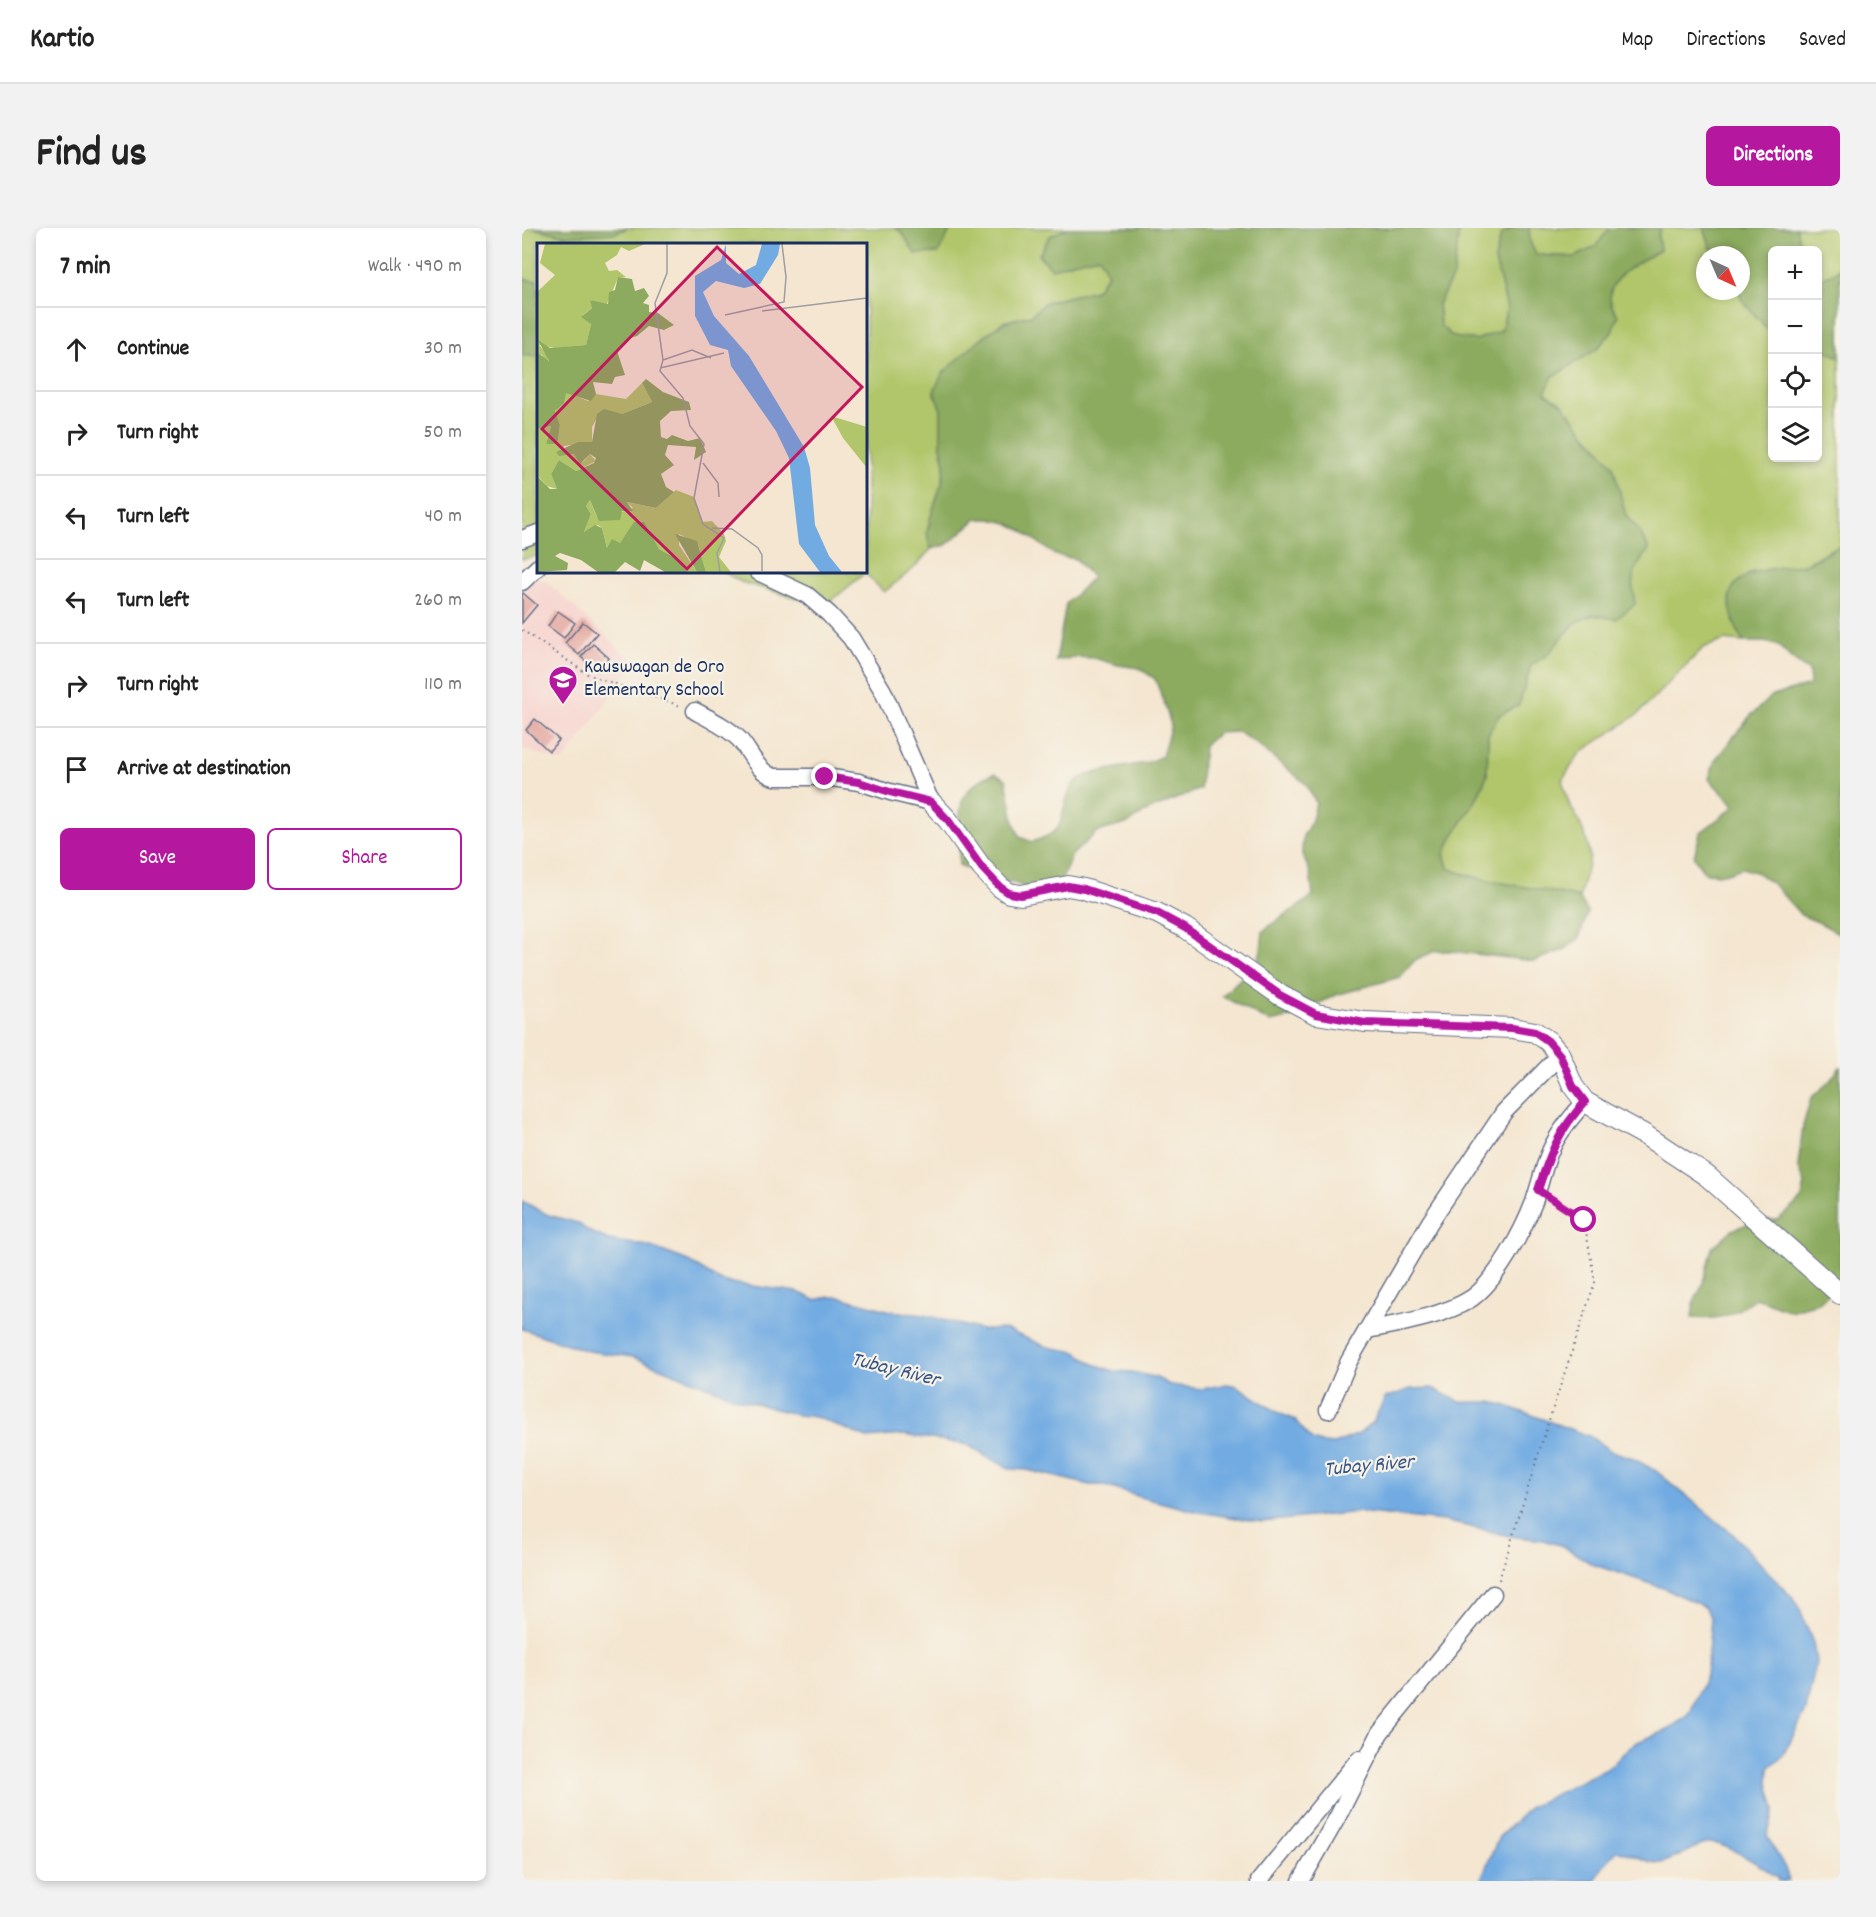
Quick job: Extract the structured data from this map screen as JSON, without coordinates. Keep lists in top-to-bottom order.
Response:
{
  "water": ["Tubay River"],
  "places": {
    "school or university": ["Kauswagan de Oro Elementary School"]
  },
  "north": "bottom right",
  "page": {
    "header": "Kartio",
    "nav": ["Map", "Directions", "Saved"],
    "title": "Find us",
    "buttons": [
      "Directions",
      ["Save", "Share"]
    ],
    "heading": ["7 min", "Walk · 490 m"],
    "map_buttons": ["+", "−"],
    "list": [
      ["Continue", "30 m"],
      ["Turn right", "50 m"],
      ["Turn left", "40 m"],
      ["Turn left", "260 m"],
      ["Turn right", "110 m"],
      "Arrive at destination"
    ]
  }
}
